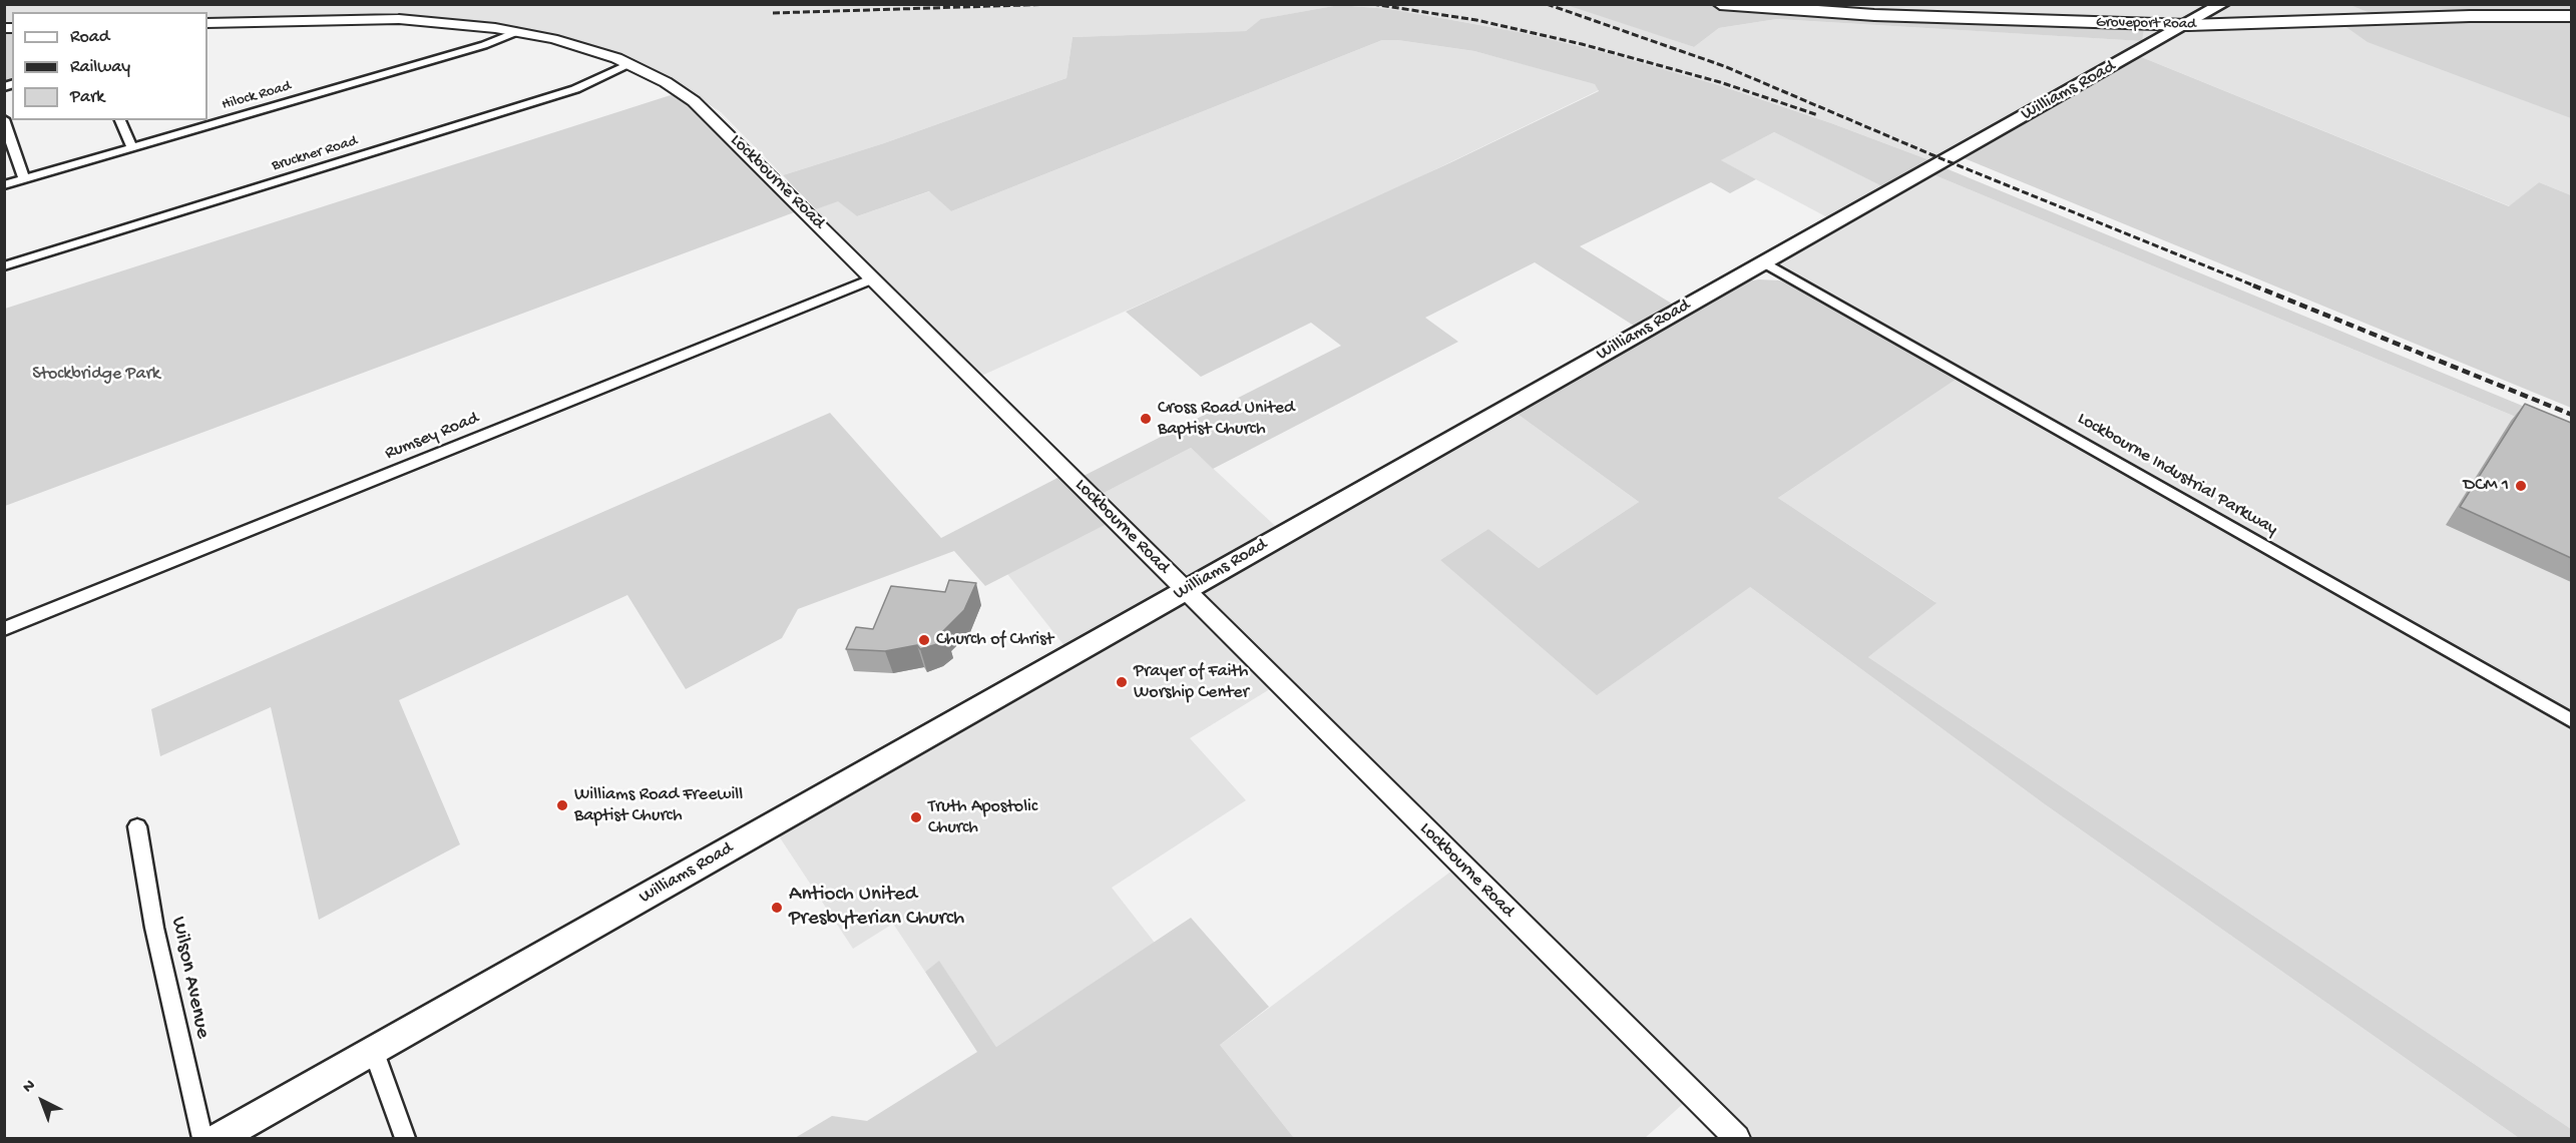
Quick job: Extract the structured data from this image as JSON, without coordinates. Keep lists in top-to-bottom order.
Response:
{
  "streets": {
    "main road": ["Groveport Road", "Williams Road"],
    "street": [
      "Hilock Road",
      "Bruckner Road",
      "Lockbourne Road",
      "Rumsey Road",
      "Lockbourne Industrial Parkway",
      "Wilson Avenue"
    ]
  },
  "crossings": [
    ["Groveport Road", "Williams Road"],
    ["Williams Road", "Lockbourne Road"],
    ["Williams Road", "Lockbourne Industrial Parkway"],
    ["Hilock Road", "Lockbourne Road"],
    ["Bruckner Road", "Lockbourne Road"],
    ["Lockbourne Road", "Rumsey Road"]
  ],
  "parks": ["Stockbridge Park"],
  "places": [
    "Cross Road United Baptist Church",
    "DCM 1",
    "Church of Christ",
    "Prayer of Faith Worship Center",
    "Williams Road Freewill Baptist Church",
    "Truth Apostolic Church",
    "Antioch United Presbyterian Church"
  ],
  "legend": ["Road", "Railway", "Park"],
  "north": "top left"
}
